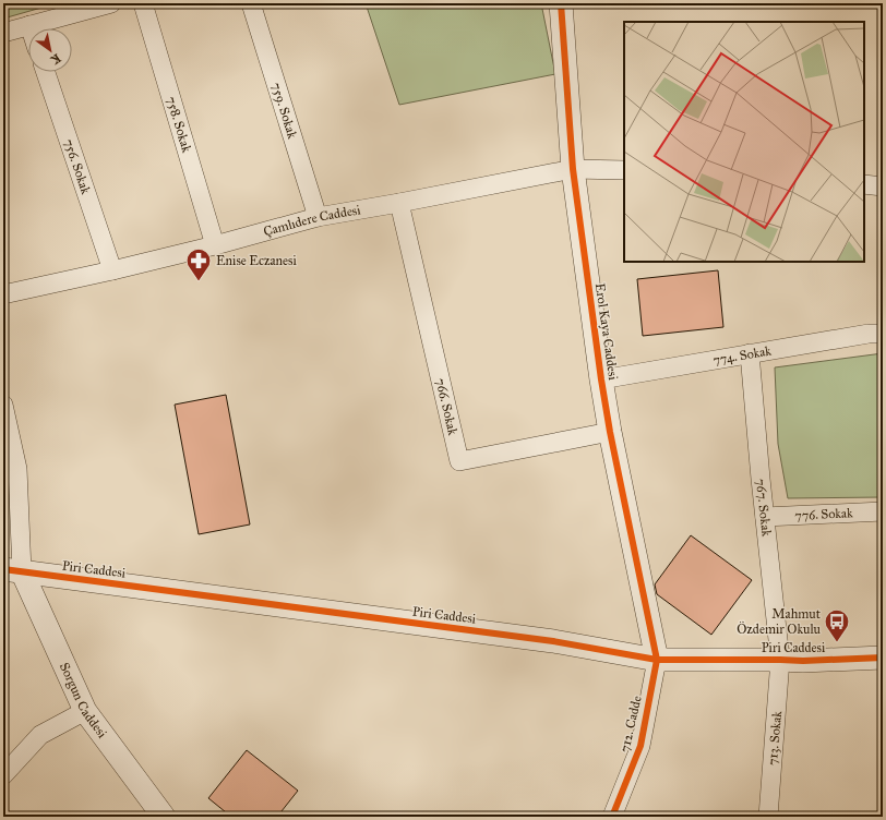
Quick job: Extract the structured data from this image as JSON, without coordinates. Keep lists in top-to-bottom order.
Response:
{
  "streets": {
    "street": [
      "759. Sokak",
      "758. Sokak",
      "756. Sokak",
      "Çamlıdere Caddesi",
      "Erol Kaya Caddesi",
      "774. Sokak",
      "766. Sokak",
      "767. Sokak",
      "776. Sokak",
      "Piri Caddesi",
      "Sorgun Caddesi",
      "712. Cadde",
      "713. Sokak"
    ]
  },
  "crossings": [
    ["759. Sokak", "Çamlıdere Caddesi"],
    ["758. Sokak", "Çamlıdere Caddesi"],
    ["756. Sokak", "Çamlıdere Caddesi"],
    ["Çamlıdere Caddesi", "Erol Kaya Caddesi"],
    ["Çamlıdere Caddesi", "766. Sokak"],
    ["Erol Kaya Caddesi", "774. Sokak"],
    ["Erol Kaya Caddesi", "766. Sokak"],
    ["Erol Kaya Caddesi", "Piri Caddesi"],
    ["Erol Kaya Caddesi", "712. Cadde"],
    ["774. Sokak", "767. Sokak"],
    ["767. Sokak", "776. Sokak"],
    ["767. Sokak", "Piri Caddesi"],
    ["767. Sokak", "713. Sokak"],
    ["Piri Caddesi", "Sorgun Caddesi"],
    ["Piri Caddesi", "712. Cadde"],
    ["Piri Caddesi", "713. Sokak"]
  ],
  "places": {
    "pharmacy": ["Enise Eczanesi"],
    "bus stop": ["Mahmut Özdemir Okulu"]
  },
  "north": "bottom right"
}
